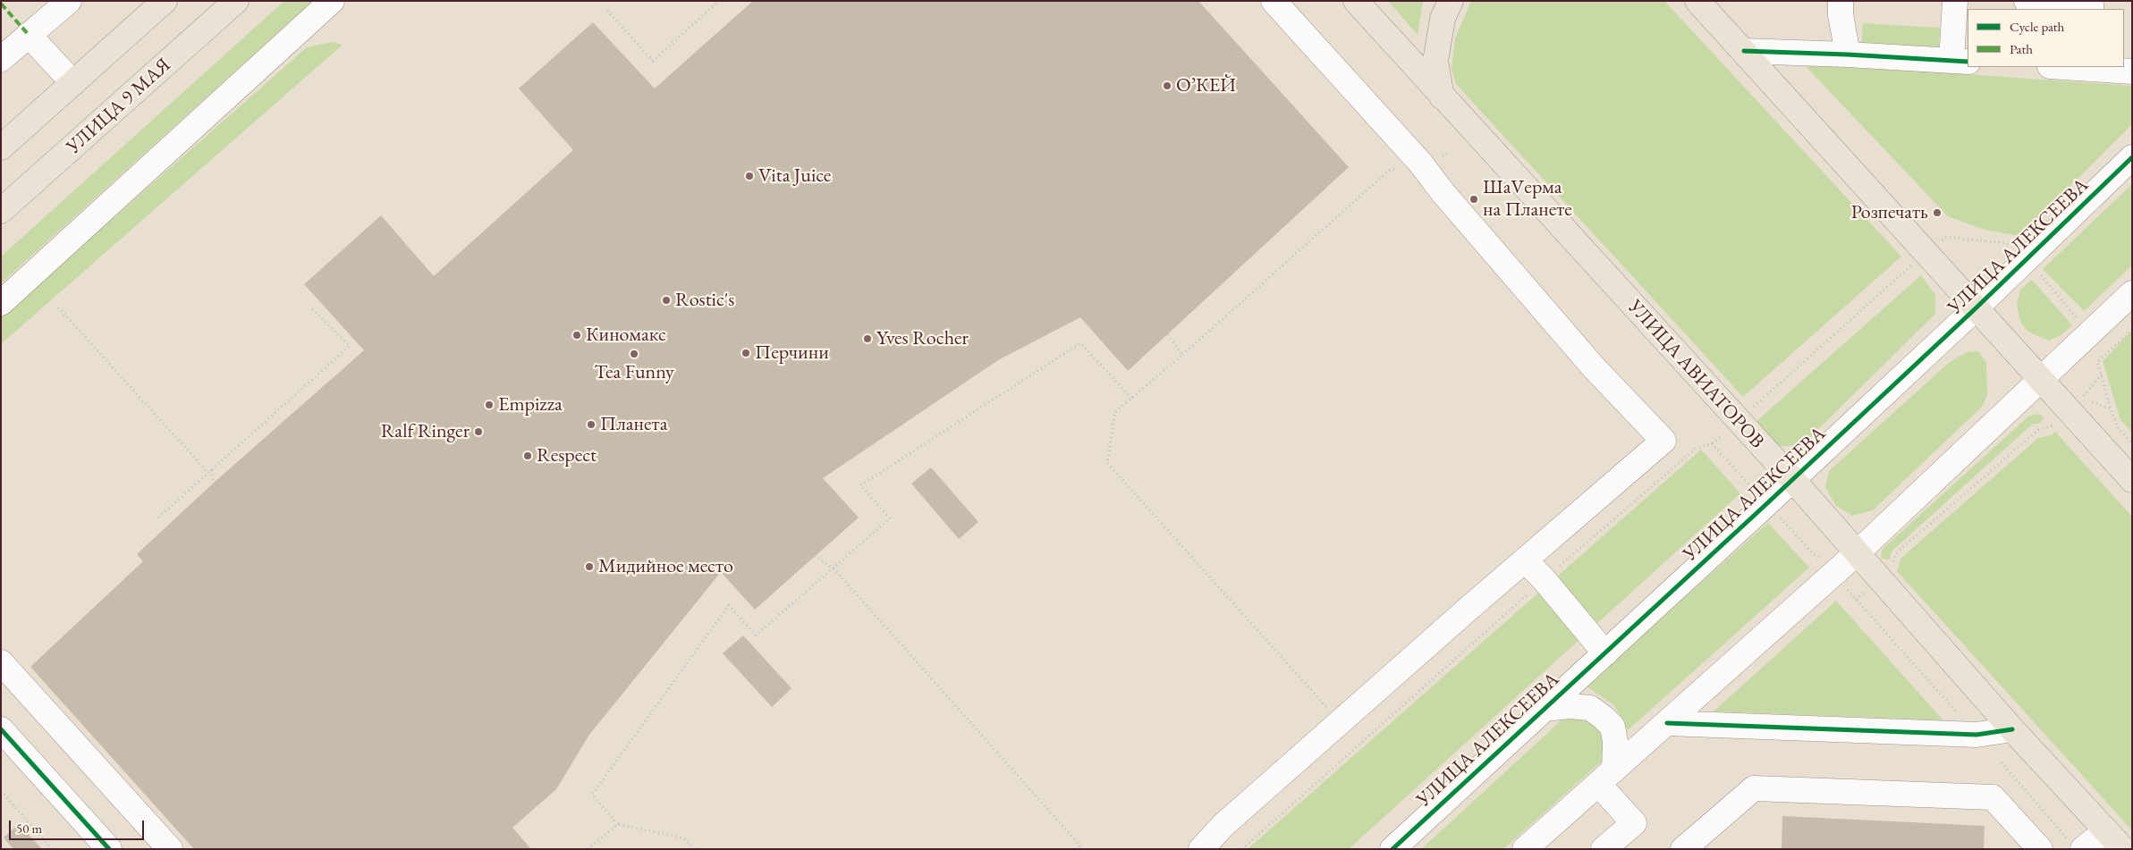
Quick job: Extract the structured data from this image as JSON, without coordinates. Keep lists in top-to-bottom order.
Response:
{
  "streets": {
    "main road": ["УЛИЦА 9 МАЯ", "УЛИЦА АВИАТОРОВ"],
    "street": ["УЛИЦА АЛЕКСЕЕВА"]
  },
  "crossings": [
    ["УЛИЦА АЛЕКСЕЕВА", "УЛИЦА АВИАТОРОВ"]
  ],
  "places": [
    "О’КЕЙ",
    "Vita Juice",
    "ШаVерма на Планете",
    "Розпечать",
    "Rostic's",
    "Киномакс",
    "Yves Rocher",
    "Перчини",
    "Tea Funny",
    "Empizza",
    "Планета",
    "Ralf Ringer",
    "Respect",
    "Мидийное место"
  ],
  "legend": ["Cycle path", "Path"],
  "scale_bar": "50 m"
}
